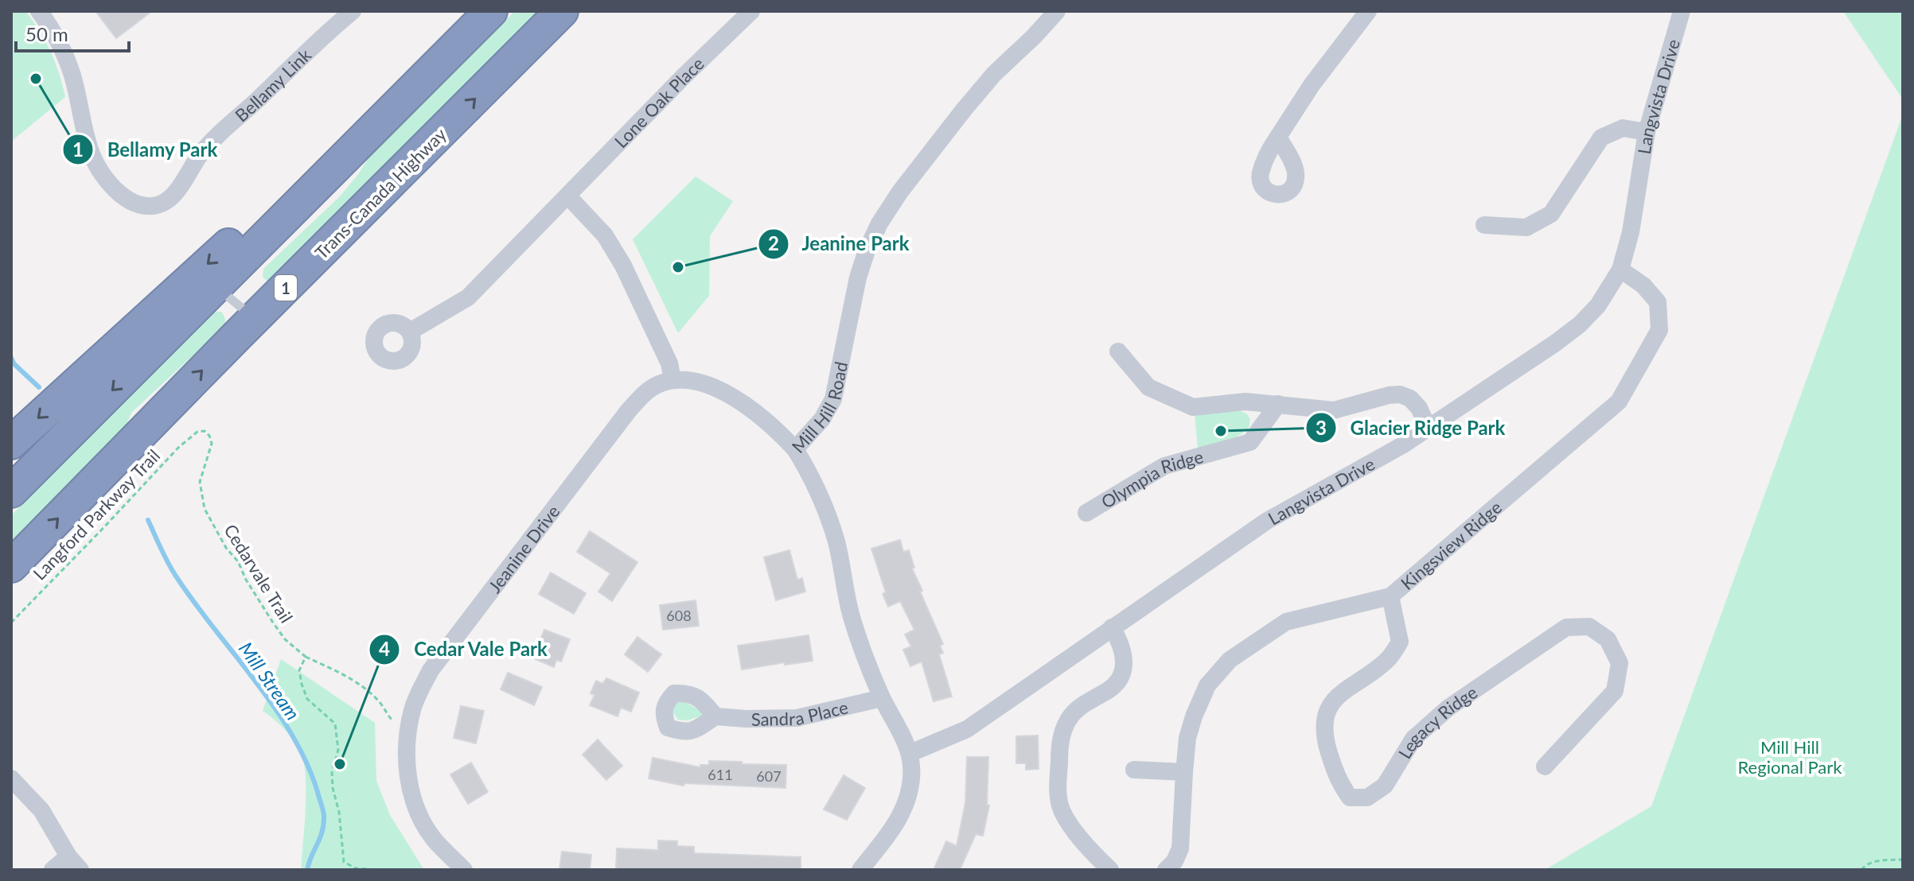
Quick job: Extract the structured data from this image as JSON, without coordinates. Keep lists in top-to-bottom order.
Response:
{
  "streets": {
    "highway": ["Trans-Canada Highway", "1"],
    "street": [
      "Bellamy Link",
      "Langvista Drive",
      "Lone Oak Place",
      "Mill Hill Road",
      "Olympia Ridge",
      "Kingsview Ridge",
      "Jeanine Drive",
      "Sandra Place",
      "Legacy Ridge"
    ],
    "path": ["Langford Parkway Trail", "Cedarvale Trail"]
  },
  "crossings": [
    ["Langvista Drive", "Mill Hill Road"],
    ["Langvista Drive", "Kingsview Ridge"],
    ["Mill Hill Road", "Sandra Place"],
    ["Langford Parkway Trail", "Cedarvale Trail"],
    ["Kingsview Ridge", "Legacy Ridge"],
    ["Jeanine Drive", "Cedarvale Trail"]
  ],
  "water": ["Mill Stream"],
  "parks": ["Mill Hill Regional Park"],
  "places": [
    "Bellamy Park",
    "Jeanine Park",
    "Glacier Ridge Park",
    "Cedar Vale Park"
  ],
  "house_numbers": ["608", "611", "607"],
  "scale_bar": "50 m"
}
